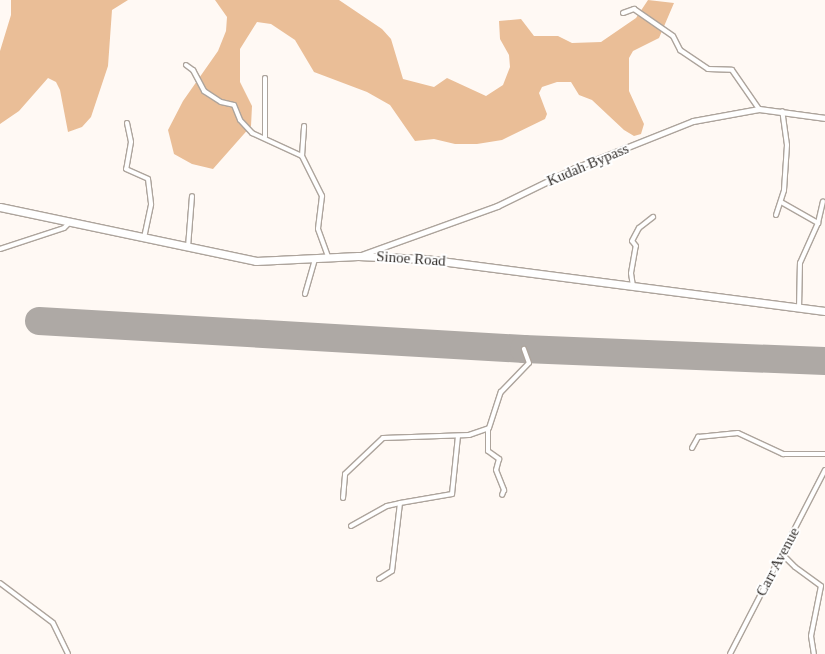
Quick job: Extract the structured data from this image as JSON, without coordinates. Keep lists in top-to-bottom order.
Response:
{
  "streets": {
    "highway": ["Sinoe Road"],
    "street": ["Kudah Bypass", "Carr Avenue"]
  },
  "crossings": [
    ["Kudah Bypass", "Sinoe Road"]
  ]
}
